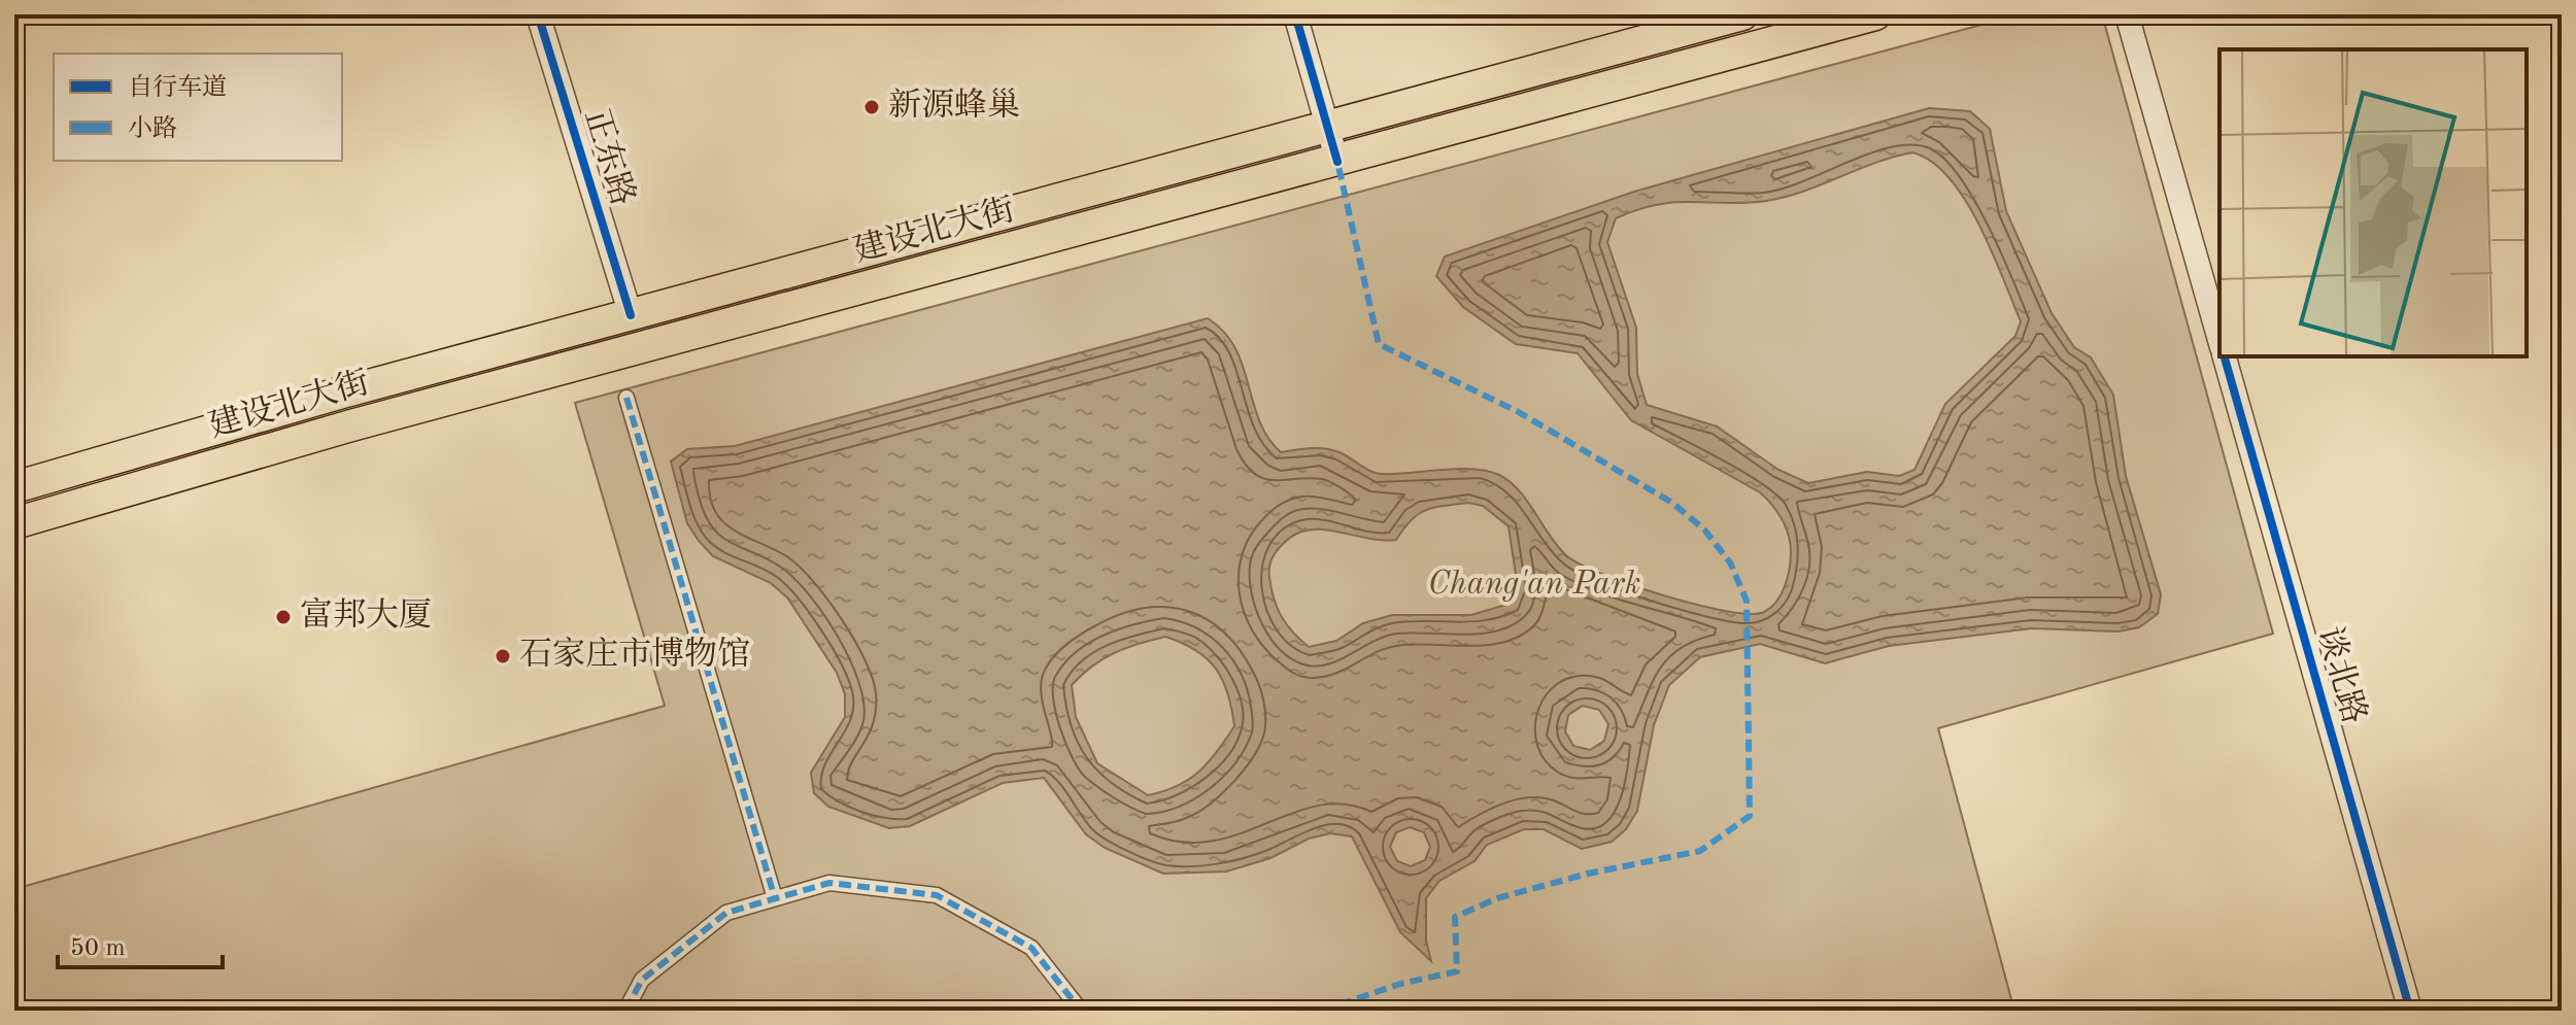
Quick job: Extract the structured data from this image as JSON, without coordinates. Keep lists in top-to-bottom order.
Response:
{
  "streets": {
    "main road": ["建设北大街"],
    "street": ["正东路", "谈北路"]
  },
  "crossings": [
    ["正东路", "建设北大街"]
  ],
  "parks": ["Chang'an Park"],
  "places": ["新源蜂巢", "富邦大厦", "石家庄市博物馆"],
  "legend": ["自行车道", "小路"],
  "scale_bar": "50 m"
}
